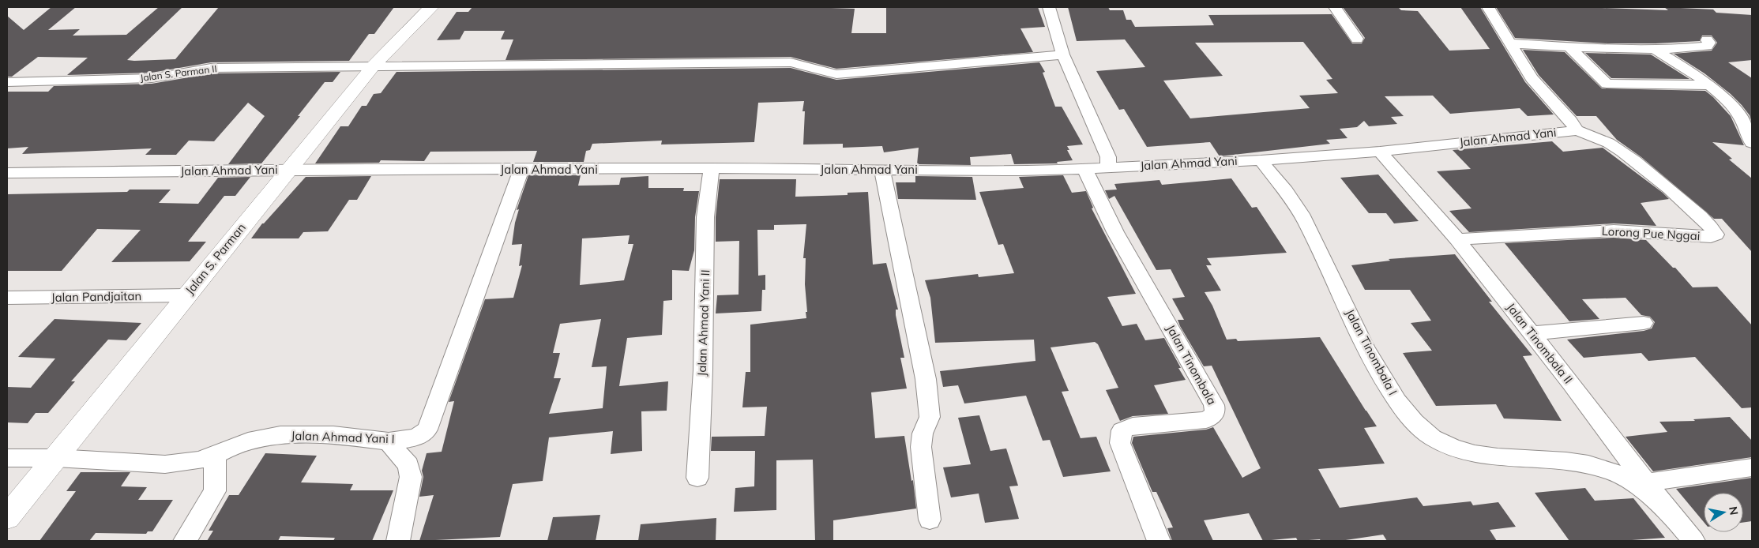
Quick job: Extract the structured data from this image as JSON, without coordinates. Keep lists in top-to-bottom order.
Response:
{
  "streets": {
    "street": [
      "Jalan S. Parman II",
      "Jalan Ahmad Yani",
      "Lorong Pue Nggai",
      "Jalan S. Parman",
      "Jalan Pandjaitan",
      "Jalan Ahmad Yani II",
      "Jalan Tinombala II",
      "Jalan Tinombala I",
      "Jalan Tinombala",
      "Jalan Ahmad Yani I"
    ]
  },
  "crossings": [
    ["Jalan S. Parman II", "Jalan S. Parman"],
    ["Jalan Ahmad Yani", "Lorong Pue Nggai"],
    ["Jalan Ahmad Yani", "Jalan S. Parman"],
    ["Jalan Ahmad Yani", "Jalan Ahmad Yani II"],
    ["Jalan Ahmad Yani", "Jalan Tinombala II"],
    ["Jalan Ahmad Yani", "Jalan Tinombala I"],
    ["Jalan Ahmad Yani", "Jalan Tinombala"],
    ["Jalan Ahmad Yani", "Jalan Ahmad Yani I"],
    ["Lorong Pue Nggai", "Jalan Tinombala II"],
    ["Jalan S. Parman", "Jalan Pandjaitan"],
    ["Jalan S. Parman", "Jalan Ahmad Yani I"],
    ["Jalan Tinombala II", "Jalan Tinombala I"]
  ],
  "north": "right"
}
